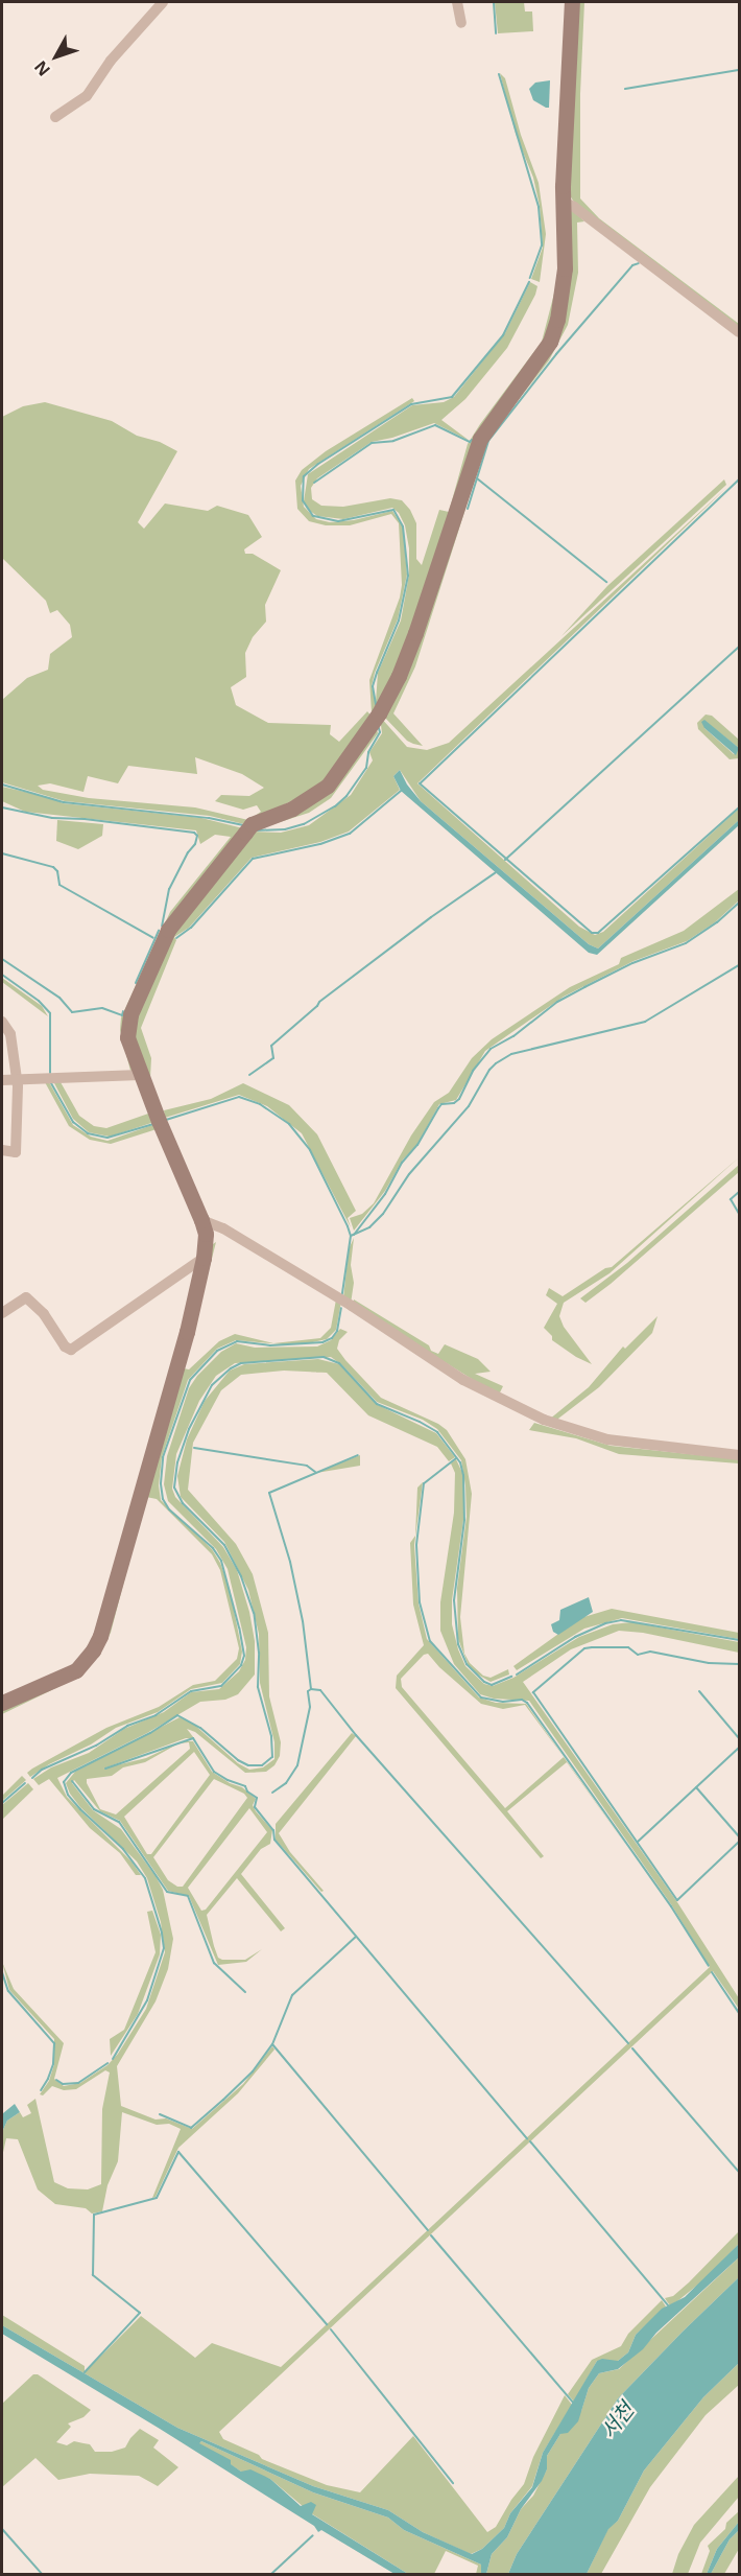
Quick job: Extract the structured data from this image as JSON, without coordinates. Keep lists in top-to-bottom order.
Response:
{
  "water": ["서천"],
  "north": "bottom left"
}
